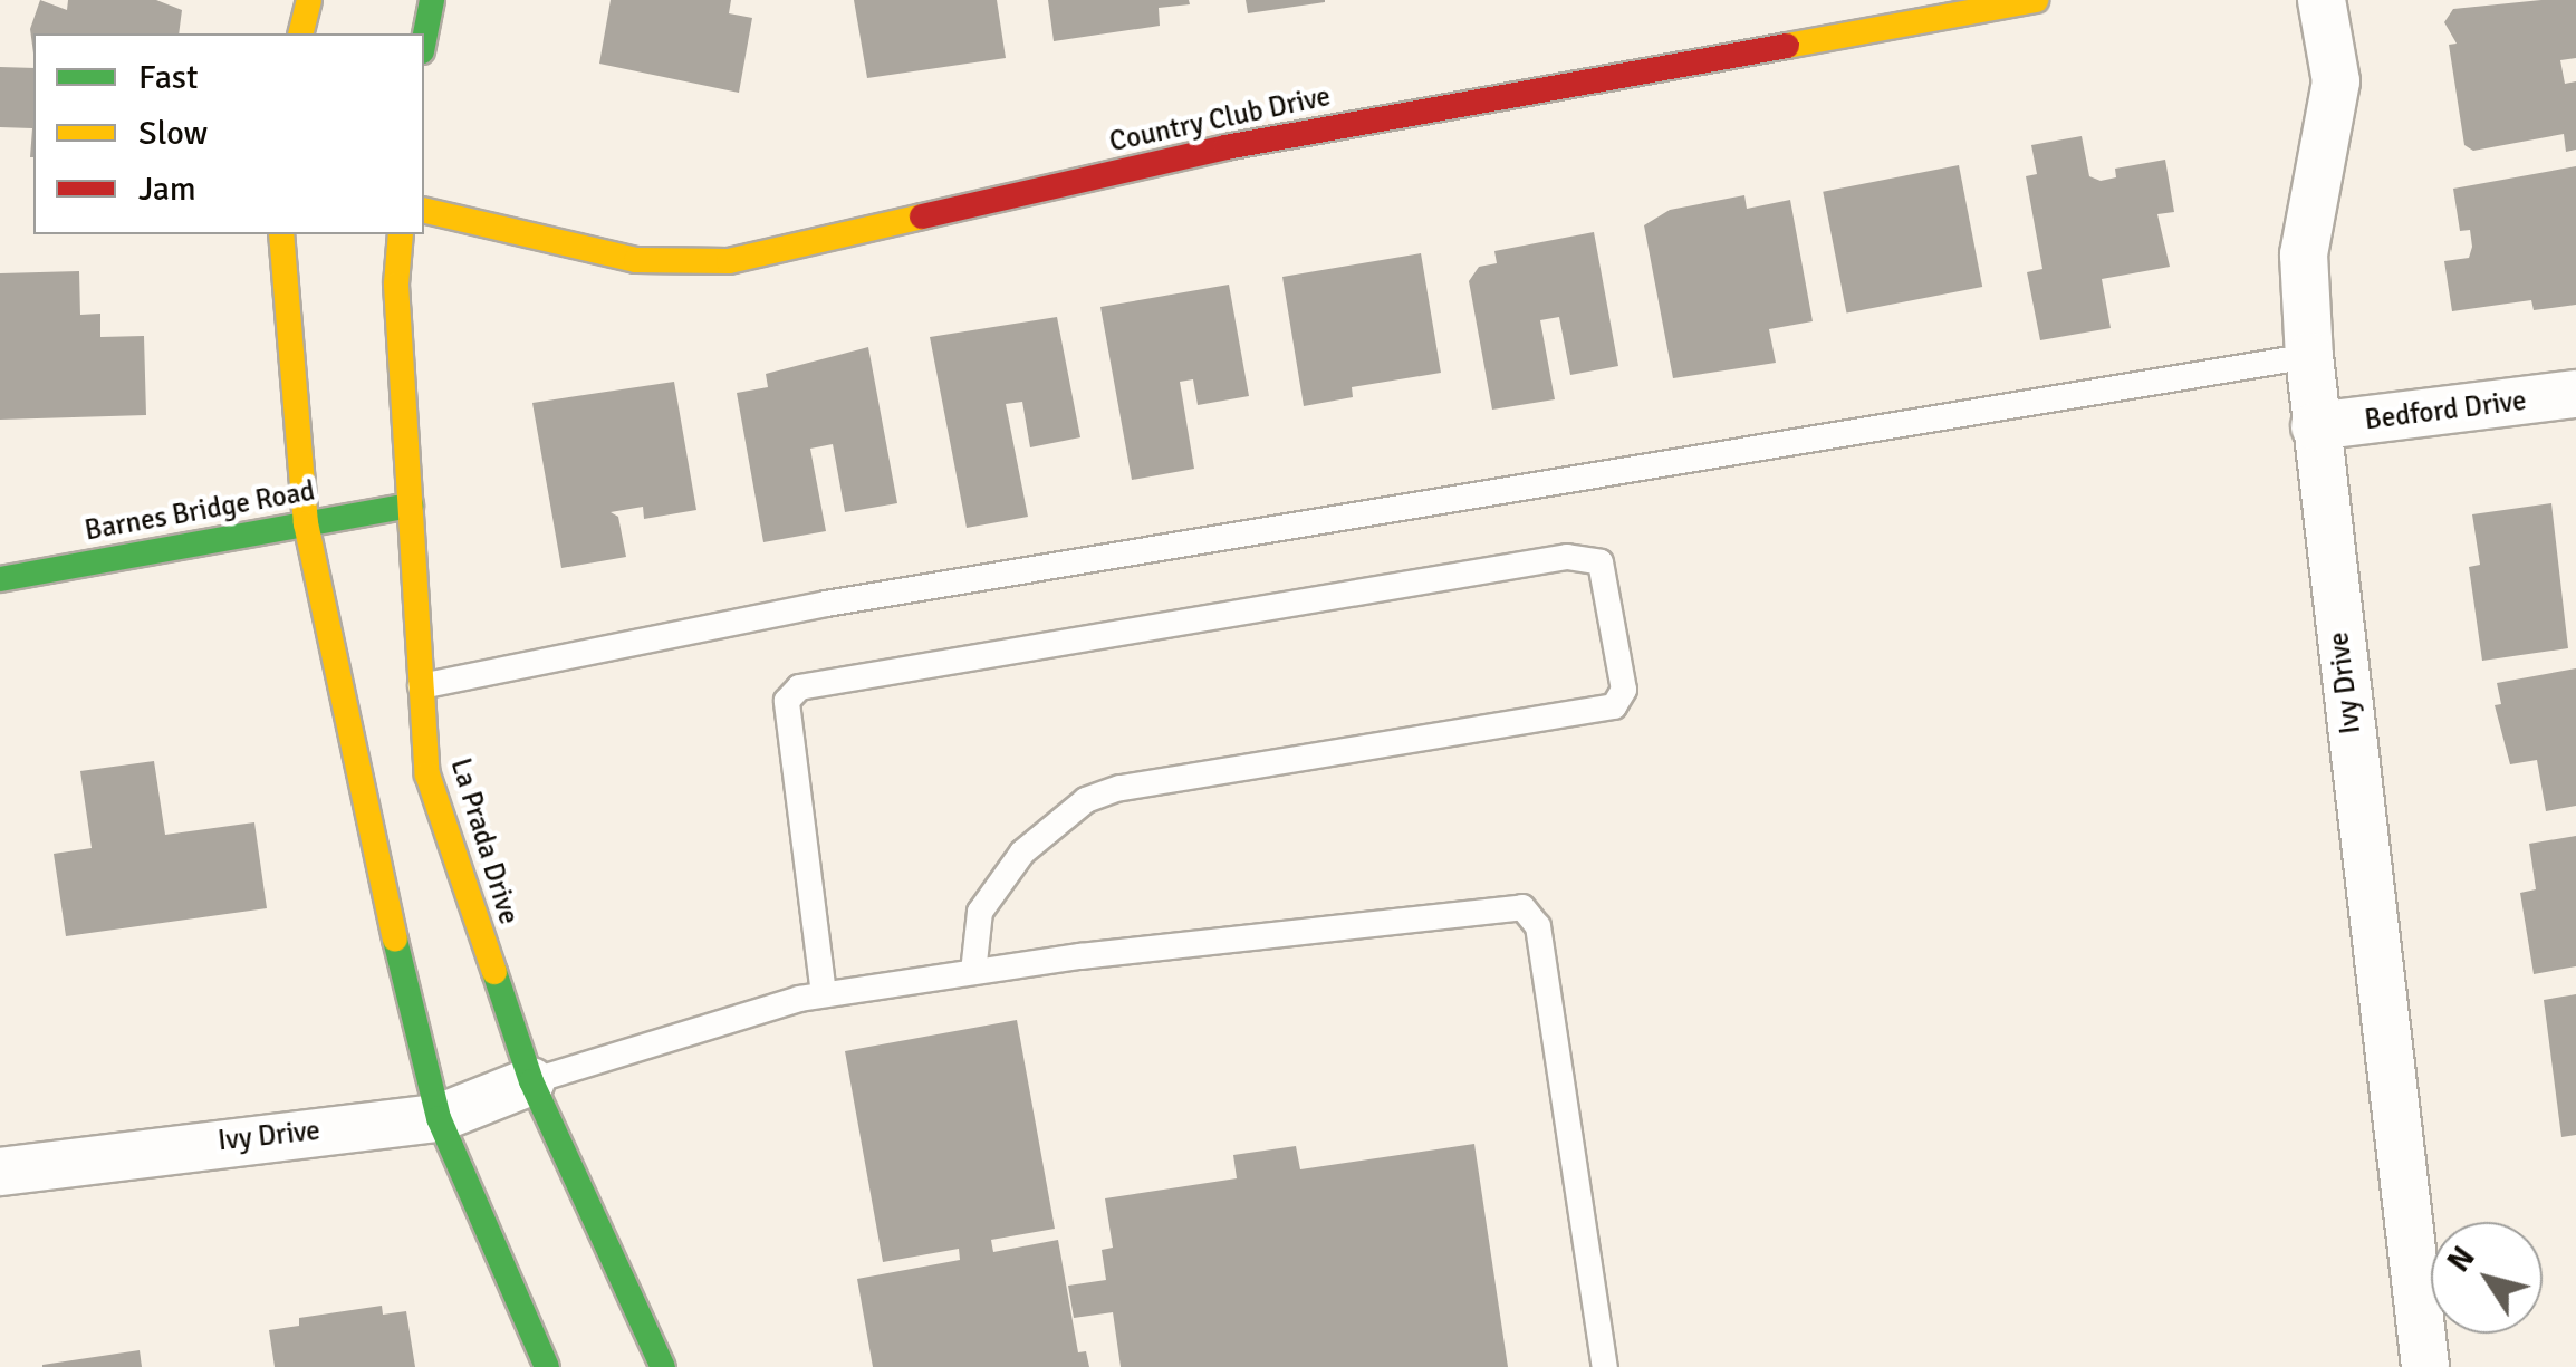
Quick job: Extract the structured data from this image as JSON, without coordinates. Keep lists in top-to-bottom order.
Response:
{
  "streets": {
    "main road": ["Country Club Drive", "Barnes Bridge Road", "La Prada Drive"],
    "street": ["Bedford Drive", "Ivy Drive"]
  },
  "crossings": [
    ["Bedford Drive", "Ivy Drive"],
    ["Barnes Bridge Road", "La Prada Drive"],
    ["Ivy Drive", "La Prada Drive"]
  ],
  "legend": ["Fast", "Slow", "Jam"],
  "north": "top left"
}
